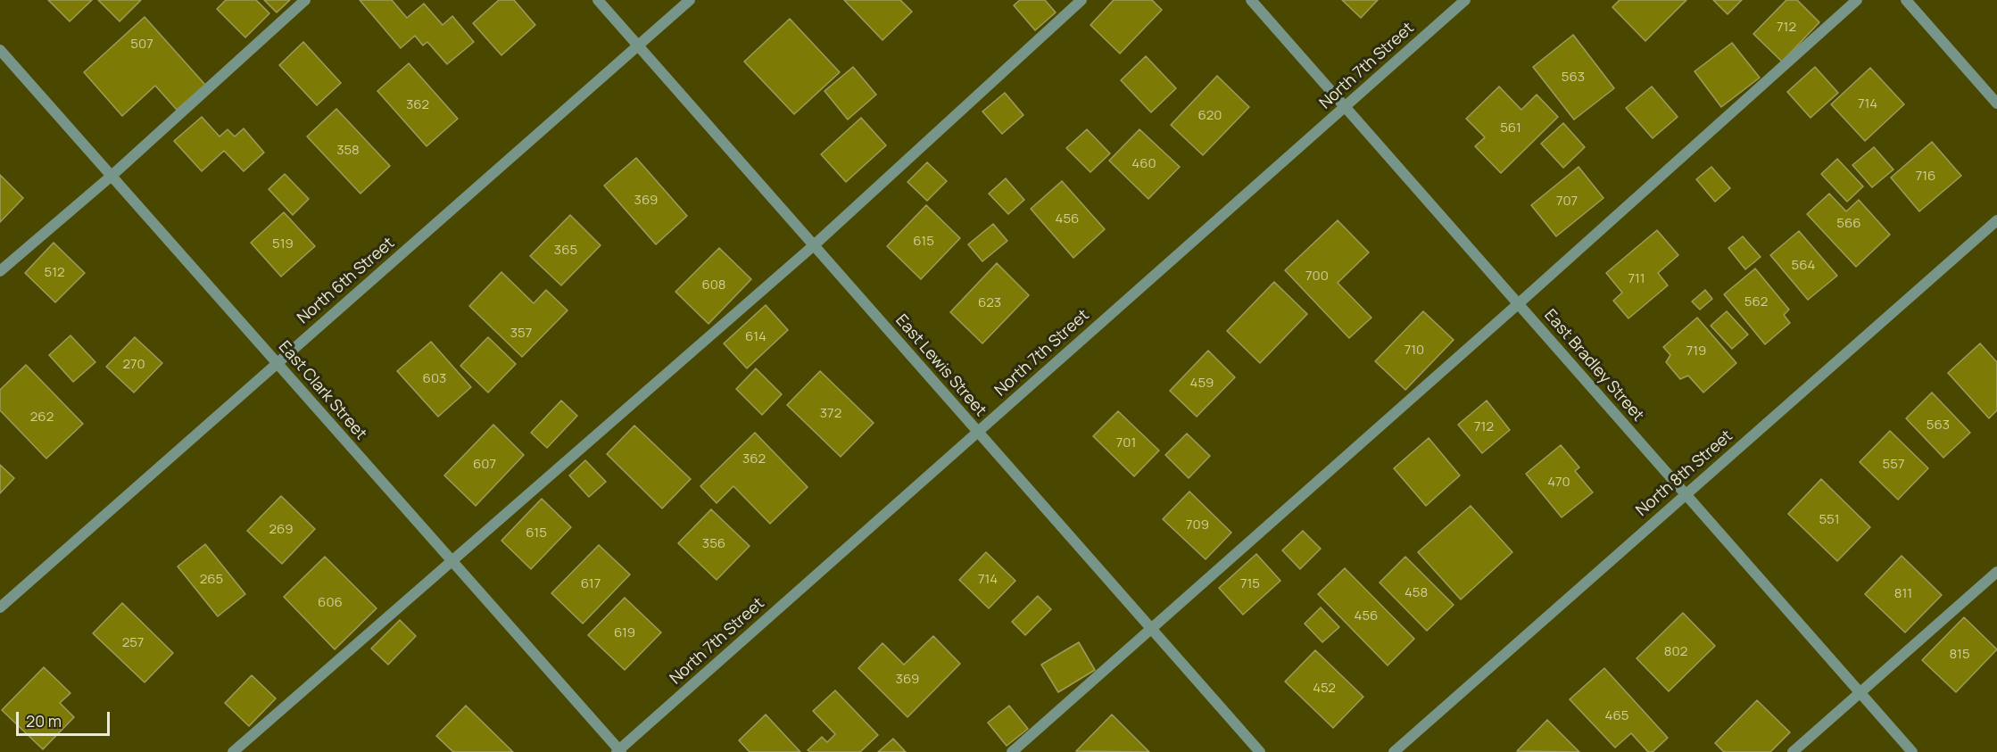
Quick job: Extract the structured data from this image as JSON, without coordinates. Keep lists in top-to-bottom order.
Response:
{
  "streets": {
    "street": [
      "North 7th Street",
      "North 6th Street",
      "East Lewis Street",
      "East Bradley Street",
      "East Clark Street",
      "North 8th Street"
    ]
  },
  "crossings": [
    ["North 7th Street", "East Lewis Street"],
    ["North 7th Street", "East Bradley Street"],
    ["North 7th Street", "East Clark Street"],
    ["North 6th Street", "East Lewis Street"],
    ["North 6th Street", "East Clark Street"],
    ["East Bradley Street", "North 8th Street"]
  ],
  "house_numbers": [
    "712",
    "507",
    "563",
    "714",
    "362",
    "620",
    "561",
    "358",
    "460",
    "716",
    "369",
    "707",
    "456",
    "566",
    "615",
    "519",
    "365",
    "564",
    "512",
    "700",
    "711",
    "608",
    "562",
    "623",
    "357",
    "614",
    "710",
    "719",
    "270",
    "603",
    "459",
    "372",
    "262",
    "563",
    "712",
    "701",
    "362",
    "607",
    "557",
    "470",
    "551",
    "709",
    "269",
    "615",
    "356",
    "265",
    "714",
    "617",
    "715",
    "458",
    "811",
    "606",
    "456",
    "619",
    "257",
    "802",
    "815",
    "369",
    "452",
    "465"
  ],
  "scale_bar": "20 m"
}
